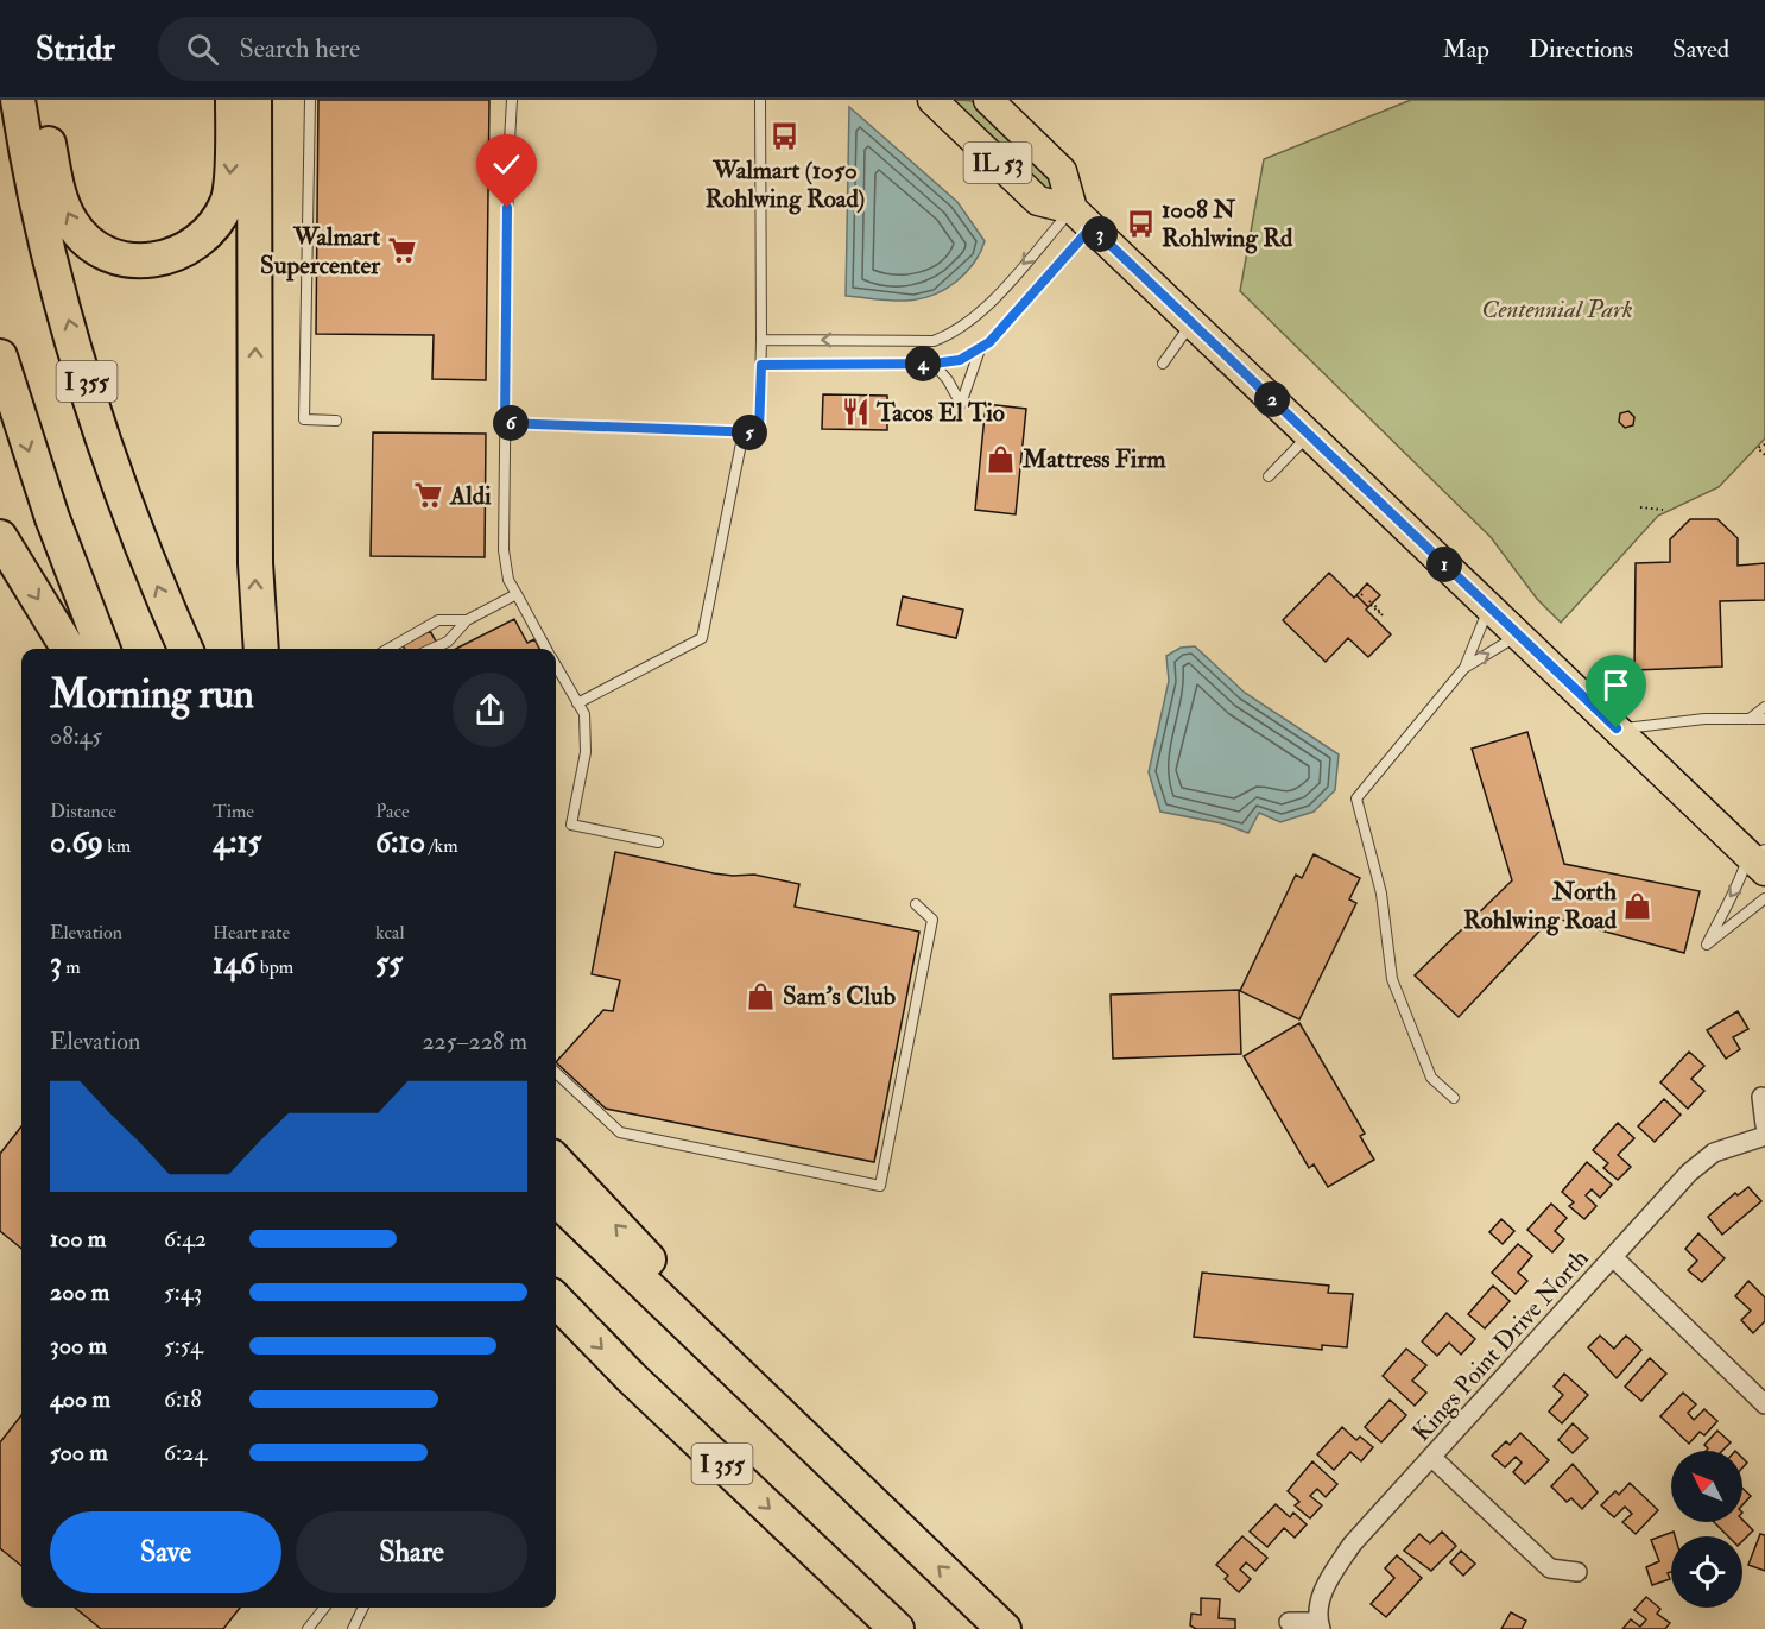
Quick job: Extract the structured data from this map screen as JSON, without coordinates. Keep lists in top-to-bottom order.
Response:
{
  "streets": {
    "highway": ["I 355"],
    "main road": ["IL 53"],
    "street": ["Kings Point Drive North"]
  },
  "parks": ["Centennial Park"],
  "places": {
    "bus stop": ["Walmart (1050 Rohlwing Road)", "1008 N Rohlwing Rd"],
    "supermarket": ["Walmart Supercenter", "Aldi"],
    "restaurant": ["Tacos El Tio"],
    "shop": ["Mattress Firm", "North Rohlwing Road", "Sam's Club"]
  },
  "north": "top left",
  "page": {
    "header": "Stridr",
    "search": "Search here",
    "nav": ["Map", "Directions", "Saved"],
    "pins": [
      "3",
      "4",
      "2",
      "6",
      "5",
      "1"
    ],
    "heading": ["Morning run", "08:45"],
    "stats": [
      ["Distance", "0.69 km"],
      ["Time", "4:15"],
      ["Pace", "6:10 /km"],
      ["Elevation", "3 m"],
      ["Heart rate", "146 bpm"],
      ["kcal", "55"]
    ],
    "chart": ["Elevation", "225–228 m"],
    "list": [
      {
        "name": "100 m",
        "note": "6:42"
      },
      {
        "name": "200 m",
        "note": "5:43"
      },
      {
        "name": "300 m",
        "note": "5:54"
      },
      {
        "name": "400 m",
        "note": "6:18"
      },
      {
        "name": "500 m",
        "note": "6:24"
      }
    ],
    "buttons": ["Save", "Share"]
  }
}
